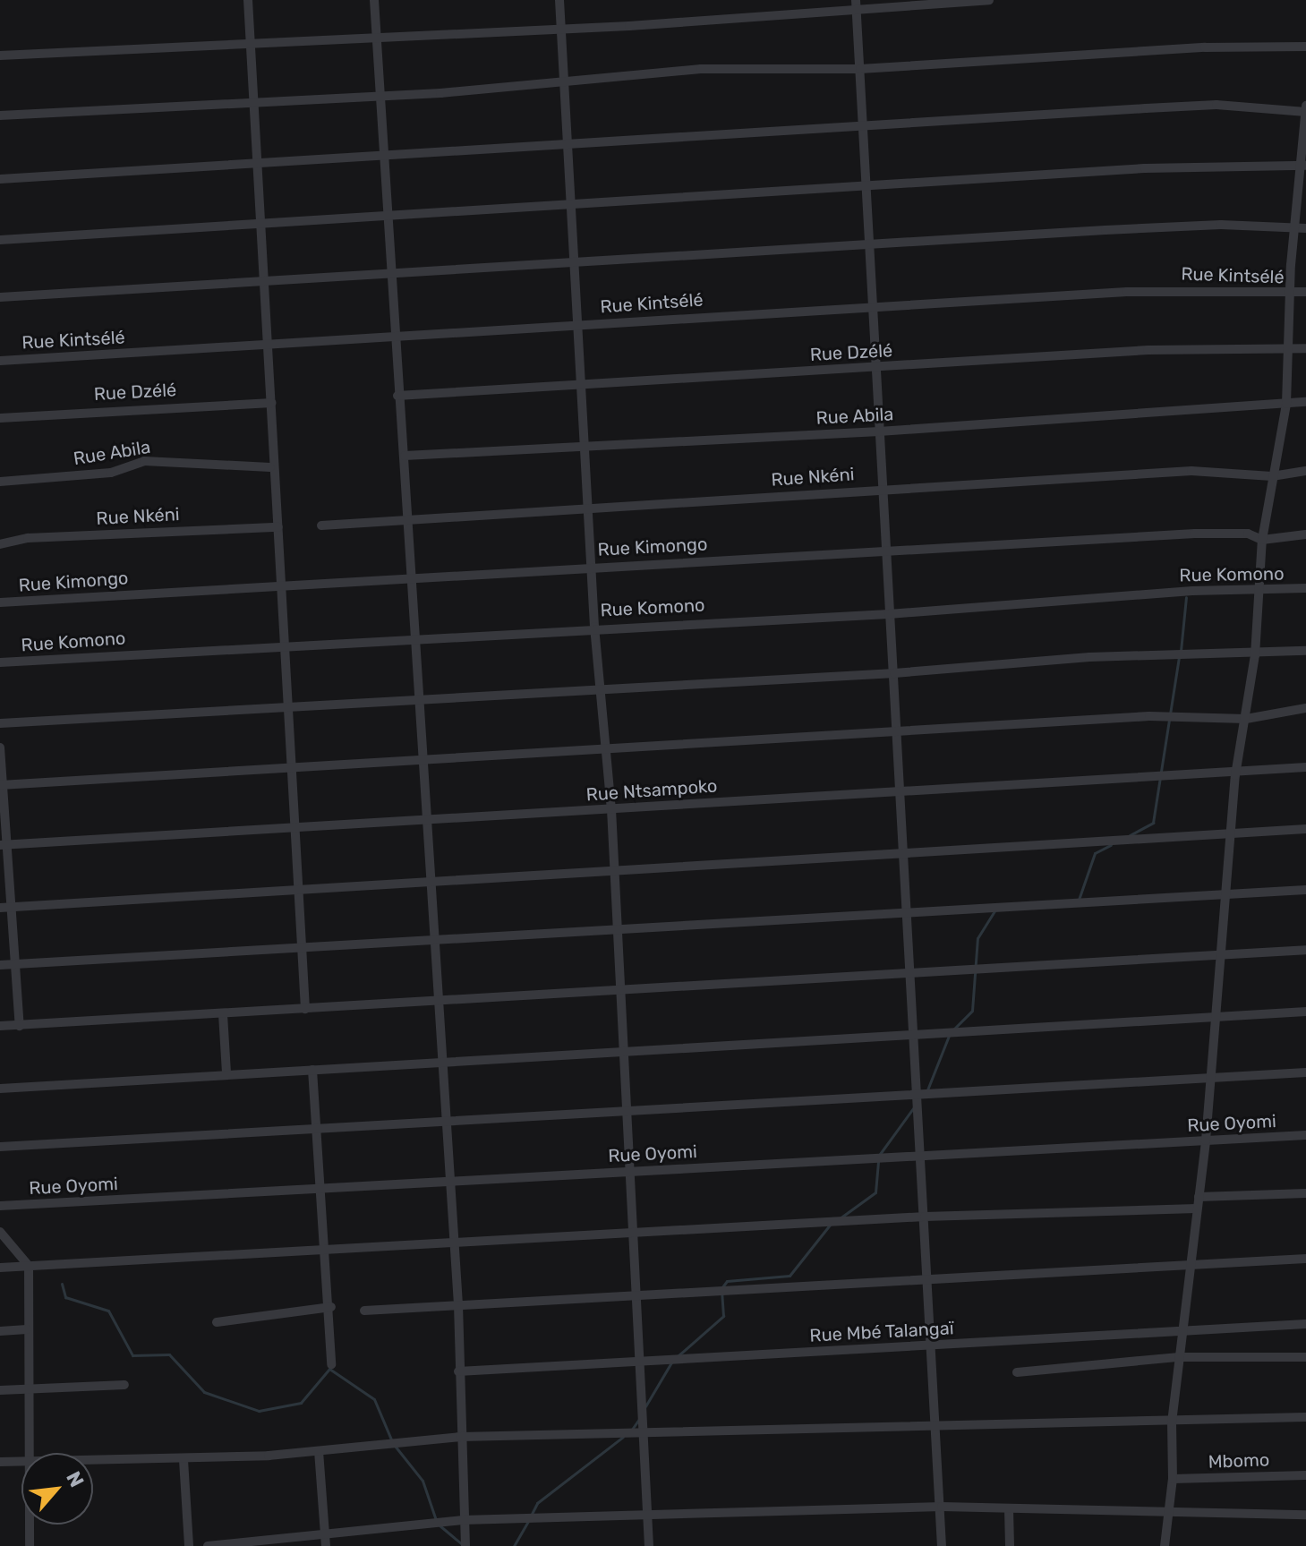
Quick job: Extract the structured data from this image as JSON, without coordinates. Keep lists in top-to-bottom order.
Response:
{
  "streets": {
    "street": [
      "Rue Kintsélé",
      "Rue Dzélé",
      "Rue Abila",
      "Rue Nkéni",
      "Rue Kimongo",
      "Rue Komono",
      "Rue Ntsampoko",
      "Rue Oyomi",
      "Rue Mbé Talangaï",
      "Mbomo"
    ]
  },
  "north": "top right"
}
